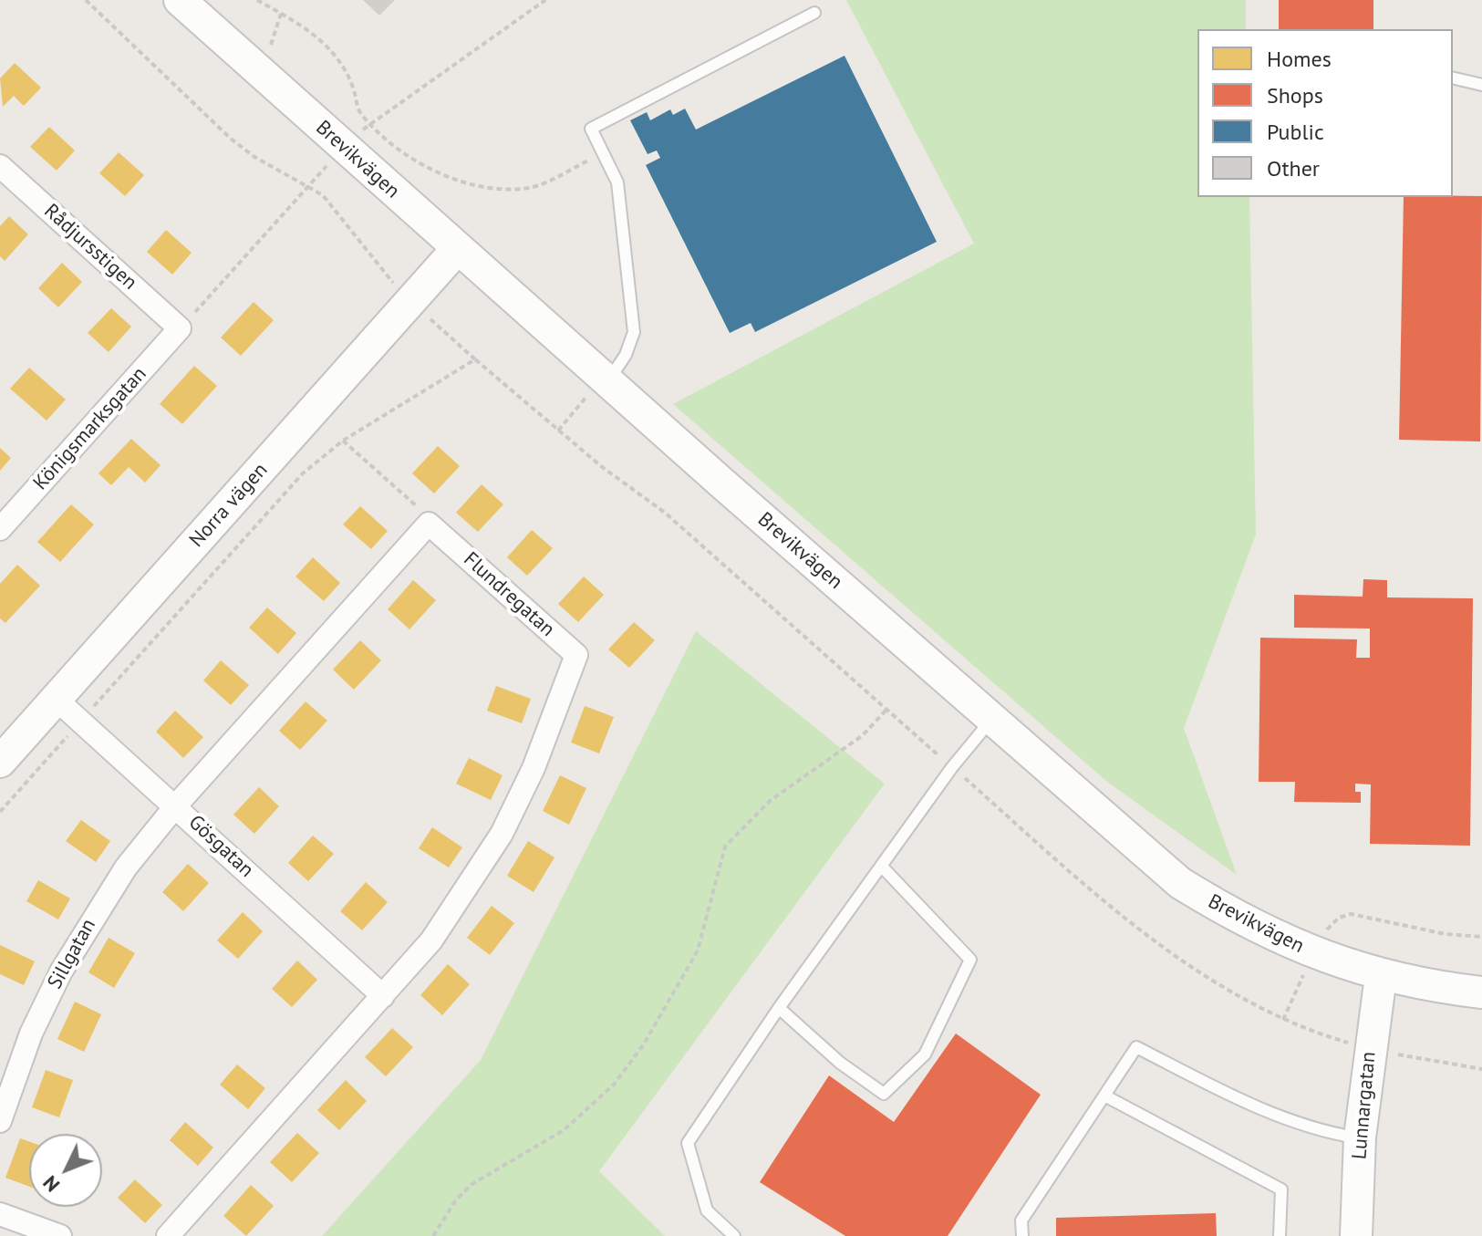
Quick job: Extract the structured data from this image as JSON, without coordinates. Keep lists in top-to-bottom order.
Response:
{
  "streets": {
    "street": [
      "Brevikvägen",
      "Rådjursstigen",
      "Königsmarksgatan",
      "Norra vägen",
      "Flundregatan",
      "Gösgatan",
      "Sillgatan",
      "Lunnargatan"
    ]
  },
  "crossings": [
    ["Brevikvägen", "Norra vägen"],
    ["Brevikvägen", "Lunnargatan"],
    ["Rådjursstigen", "Königsmarksgatan"],
    ["Norra vägen", "Gösgatan"],
    ["Flundregatan", "Gösgatan"],
    ["Gösgatan", "Sillgatan"]
  ],
  "legend": [
    "Homes",
    "Shops",
    "Public",
    "Other"
  ],
  "north": "bottom left"
}
